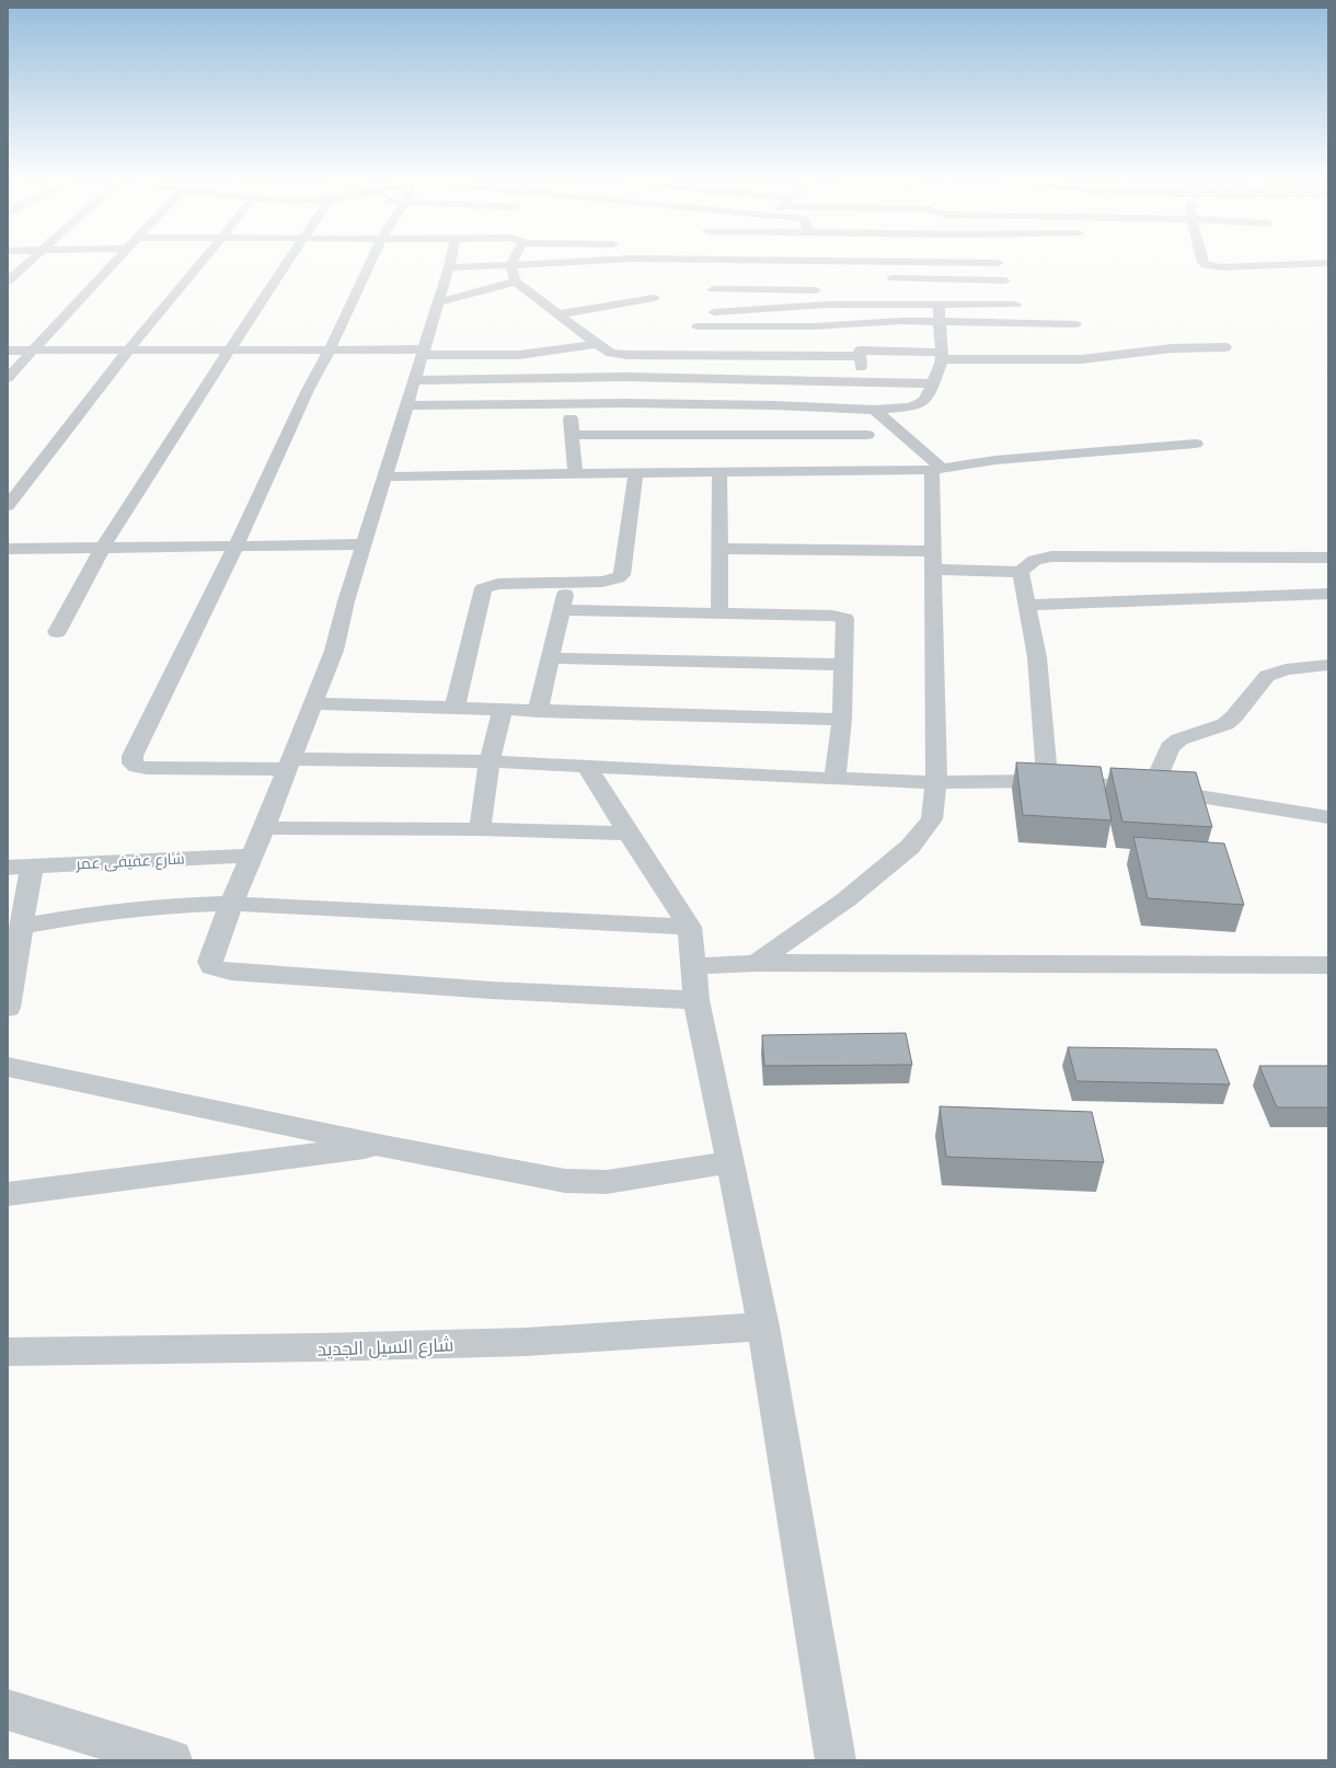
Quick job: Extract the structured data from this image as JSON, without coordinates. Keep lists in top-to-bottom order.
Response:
{
  "streets": {
    "street": ["شارع عفيفى عمر", "شارع السيل الجديد"]
  }
}
